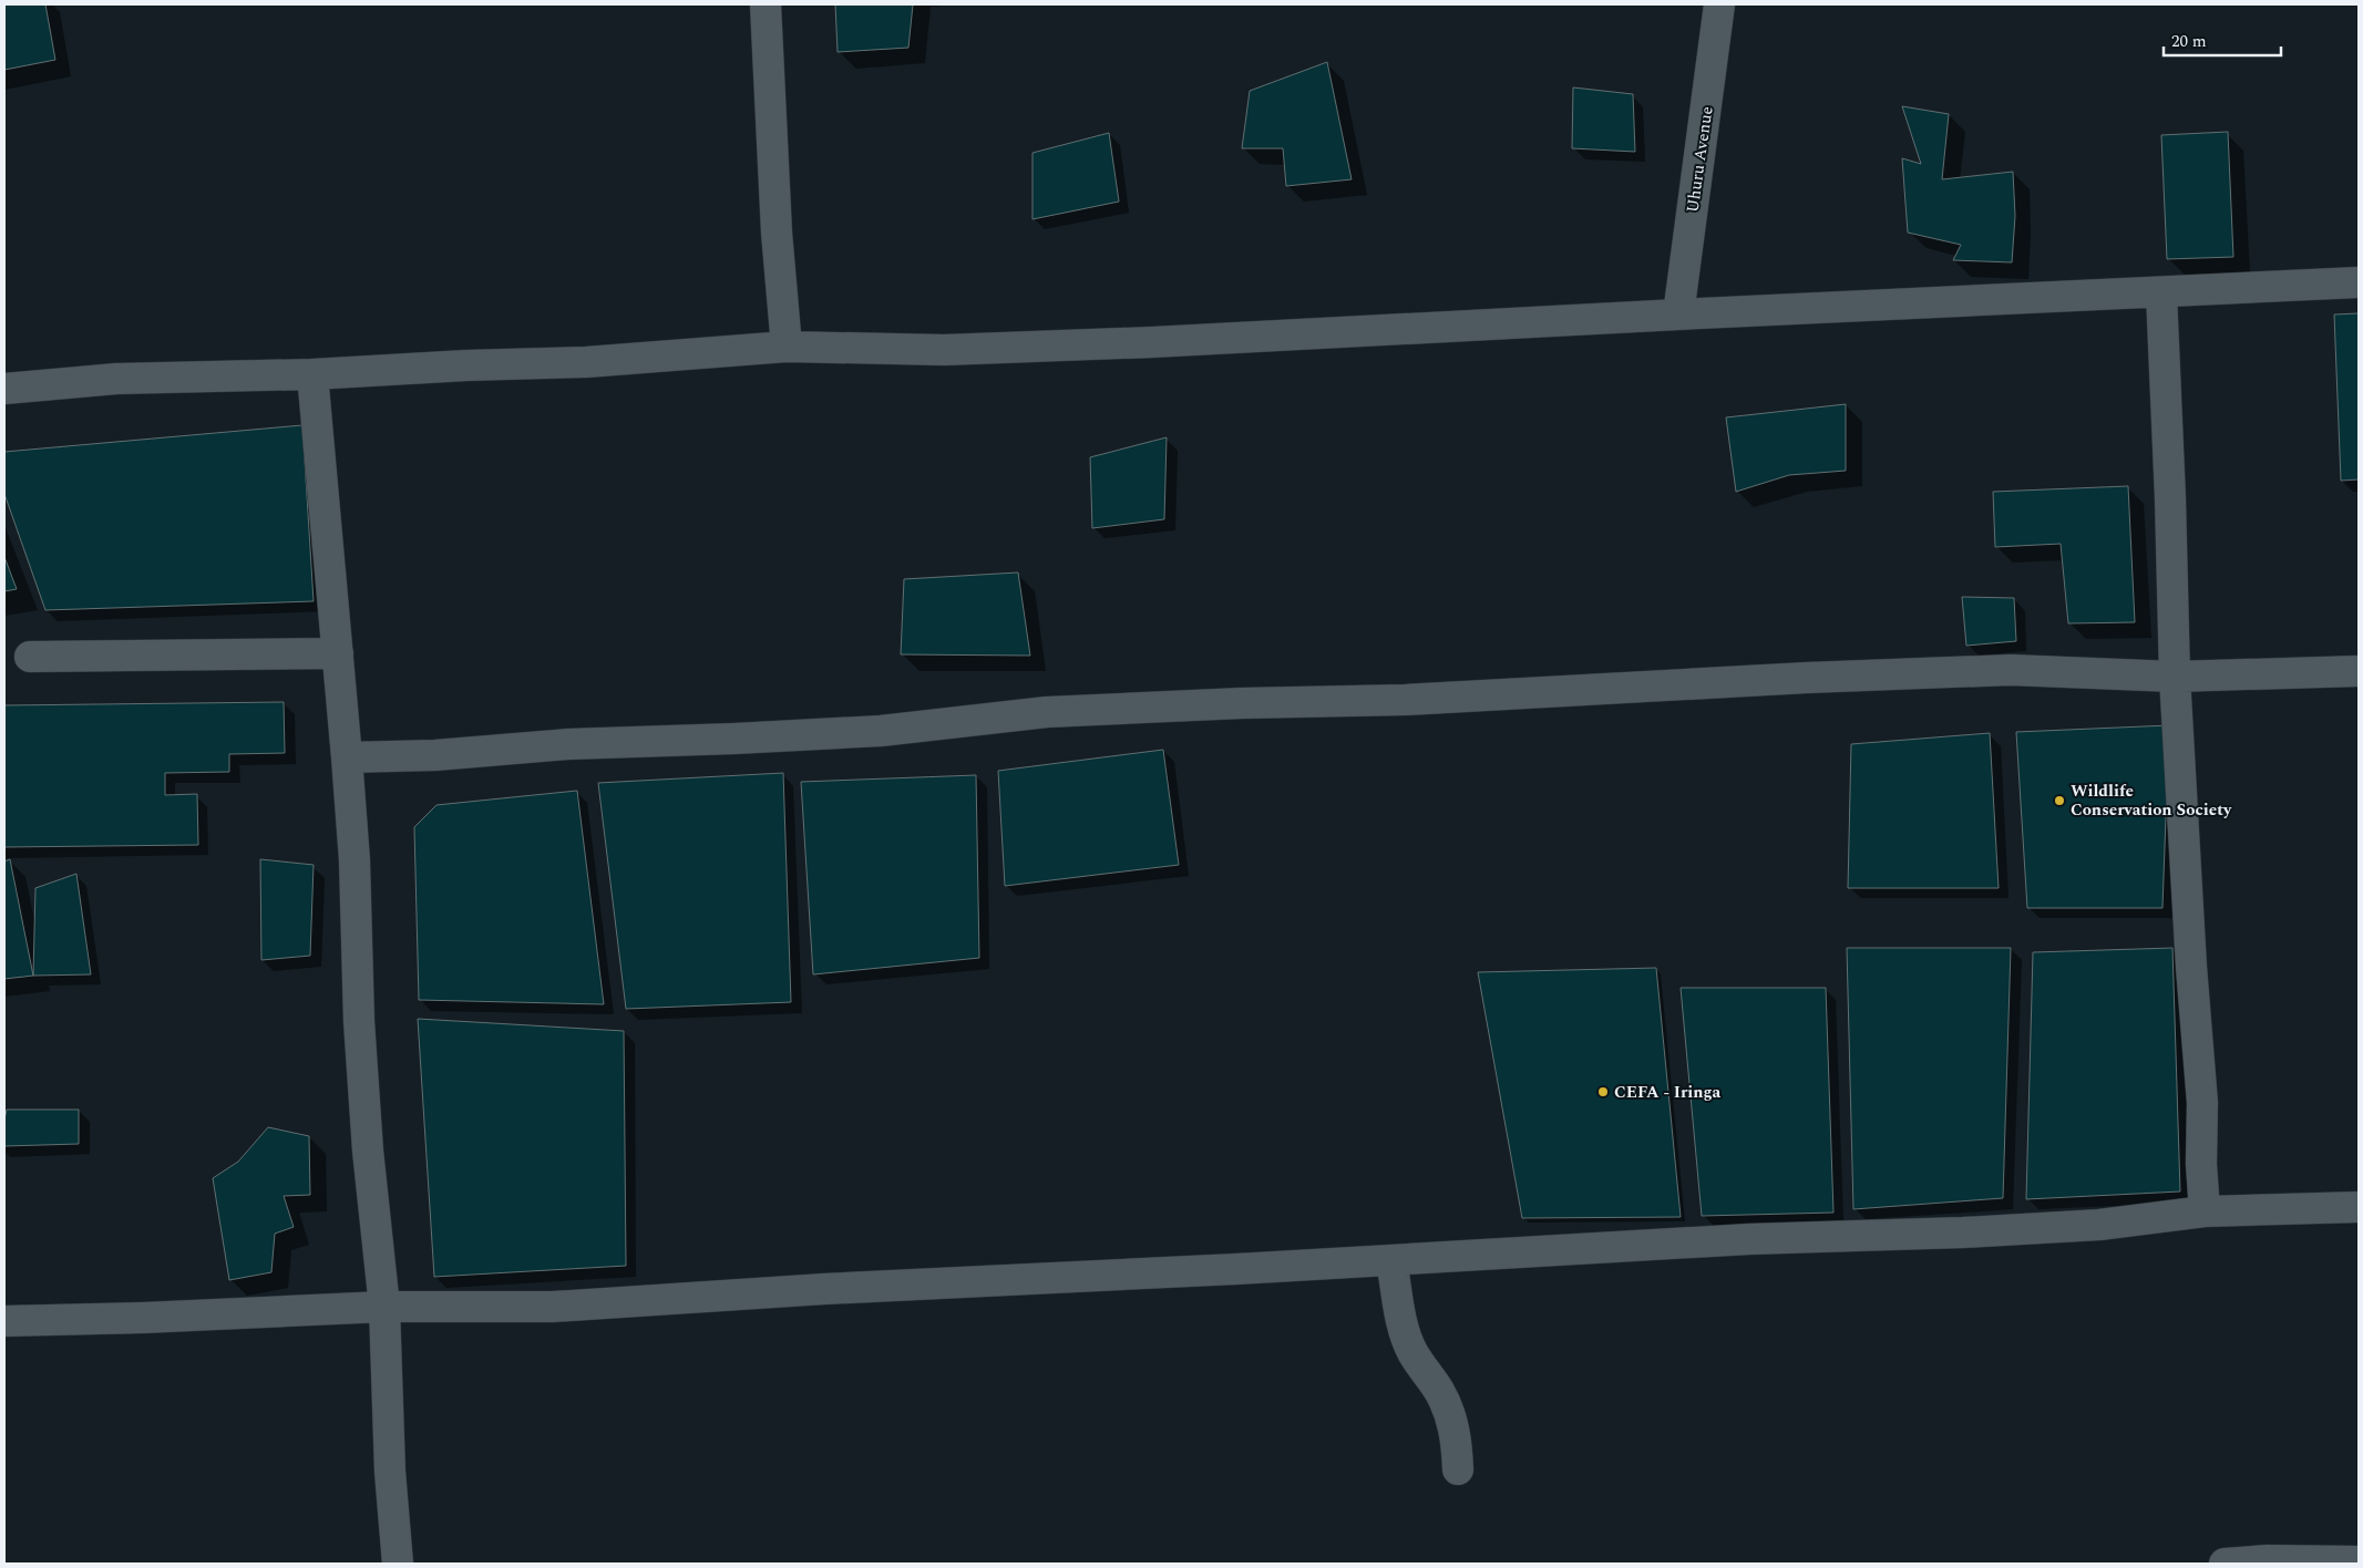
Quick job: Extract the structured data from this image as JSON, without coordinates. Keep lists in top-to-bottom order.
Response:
{
  "streets": {
    "street": ["Uhuru Avenue"]
  },
  "places": ["Wildlife Conservation Society", "CEFA - Iringa"],
  "scale_bar": "20 m"
}
